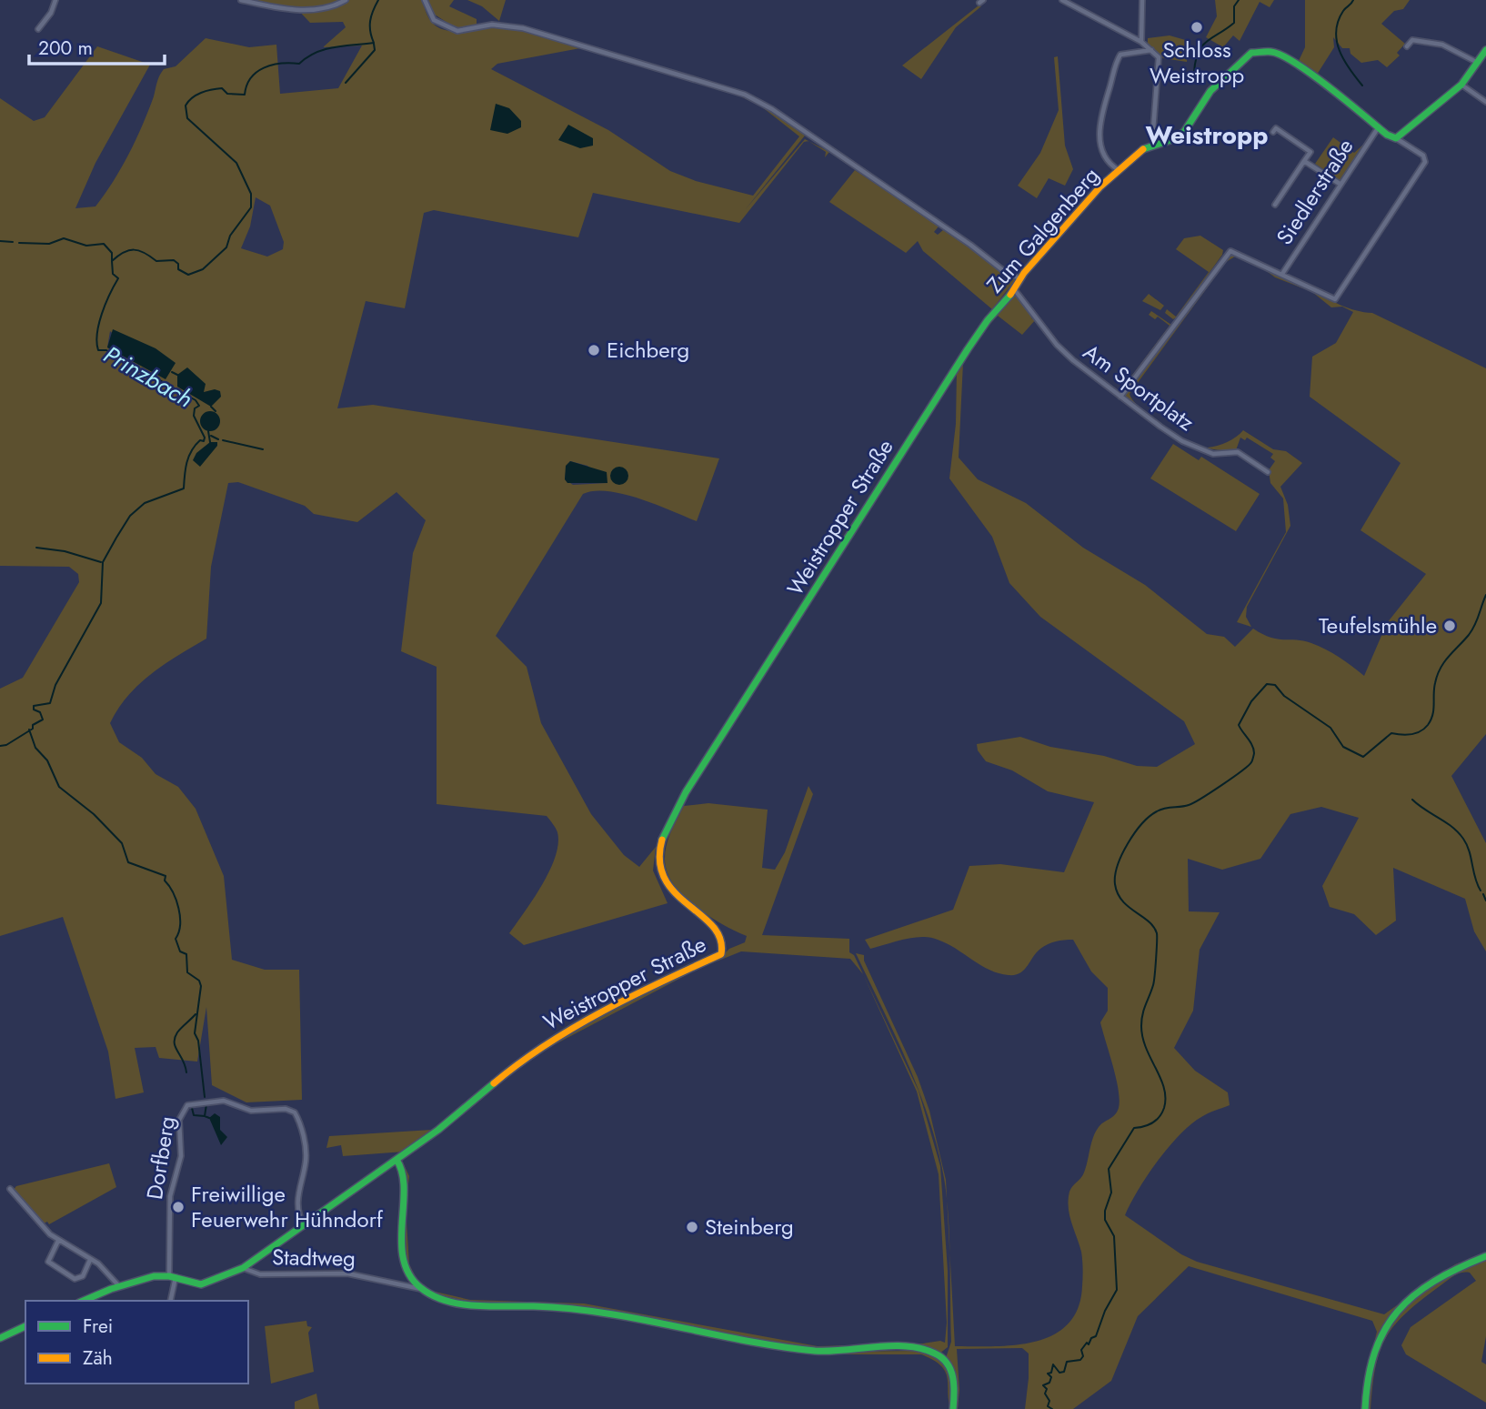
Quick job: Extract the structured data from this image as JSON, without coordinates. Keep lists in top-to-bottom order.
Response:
{
  "streets": {
    "street": [
      "Siedlerstraße",
      "Zum Galgenberg",
      "Am Sportplatz",
      "Weistropper Straße",
      "Dorfberg",
      "Stadtweg"
    ]
  },
  "crossings": [
    ["Zum Galgenberg", "Am Sportplatz"],
    ["Zum Galgenberg", "Weistropper Straße"],
    ["Weistropper Straße", "Dorfberg"],
    ["Weistropper Straße", "Stadtweg"]
  ],
  "districts": ["Weistropp"],
  "water": ["Prinzbach"],
  "places": [
    "Schloss Weistropp",
    "Eichberg",
    "Teufelsmühle",
    "Freiwillige Feuerwehr Hühndorf",
    "Steinberg"
  ],
  "legend": ["Frei", "Zäh"],
  "scale_bar": "200 m"
}
